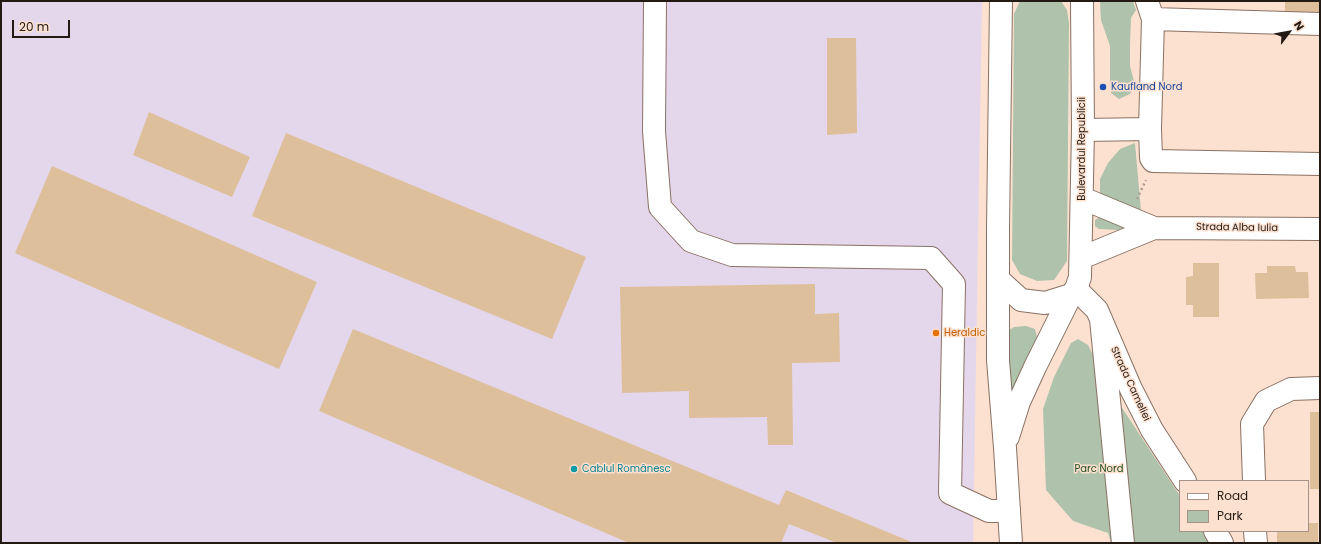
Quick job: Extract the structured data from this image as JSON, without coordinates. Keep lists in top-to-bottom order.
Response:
{
  "streets": {
    "main road": ["Bulevardul Republicii", "Strada Alba Iulia", "Strada Cameliei"]
  },
  "crossings": [
    ["Bulevardul Republicii", "Strada Alba Iulia"],
    ["Bulevardul Republicii", "Strada Cameliei"]
  ],
  "parks": ["Parc Nord"],
  "places": ["Kaufland Nord", "Heraldic", "Cablul Românesc"],
  "legend": ["Road", "Park"],
  "scale_bar": "20 m",
  "north": "top right"
}
